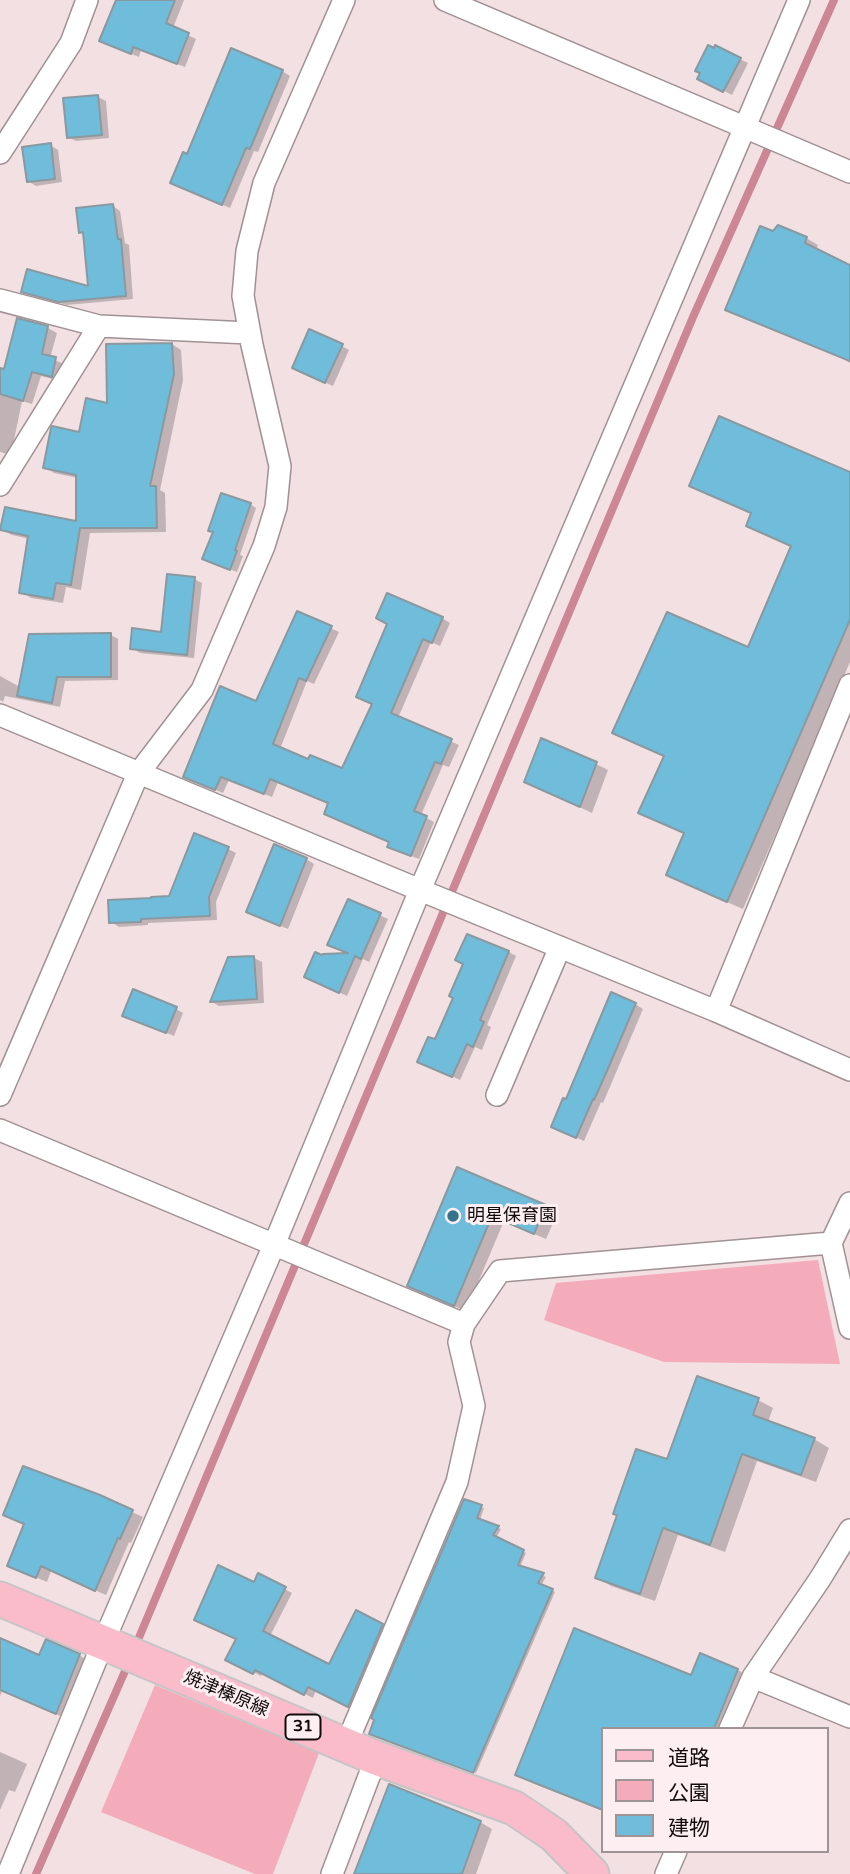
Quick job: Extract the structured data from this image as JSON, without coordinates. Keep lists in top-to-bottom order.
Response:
{
  "streets": {
    "main road": ["焼津榛原線", "31"]
  },
  "places": ["明星保育園"],
  "legend": ["道路", "公園", "建物"]
}
